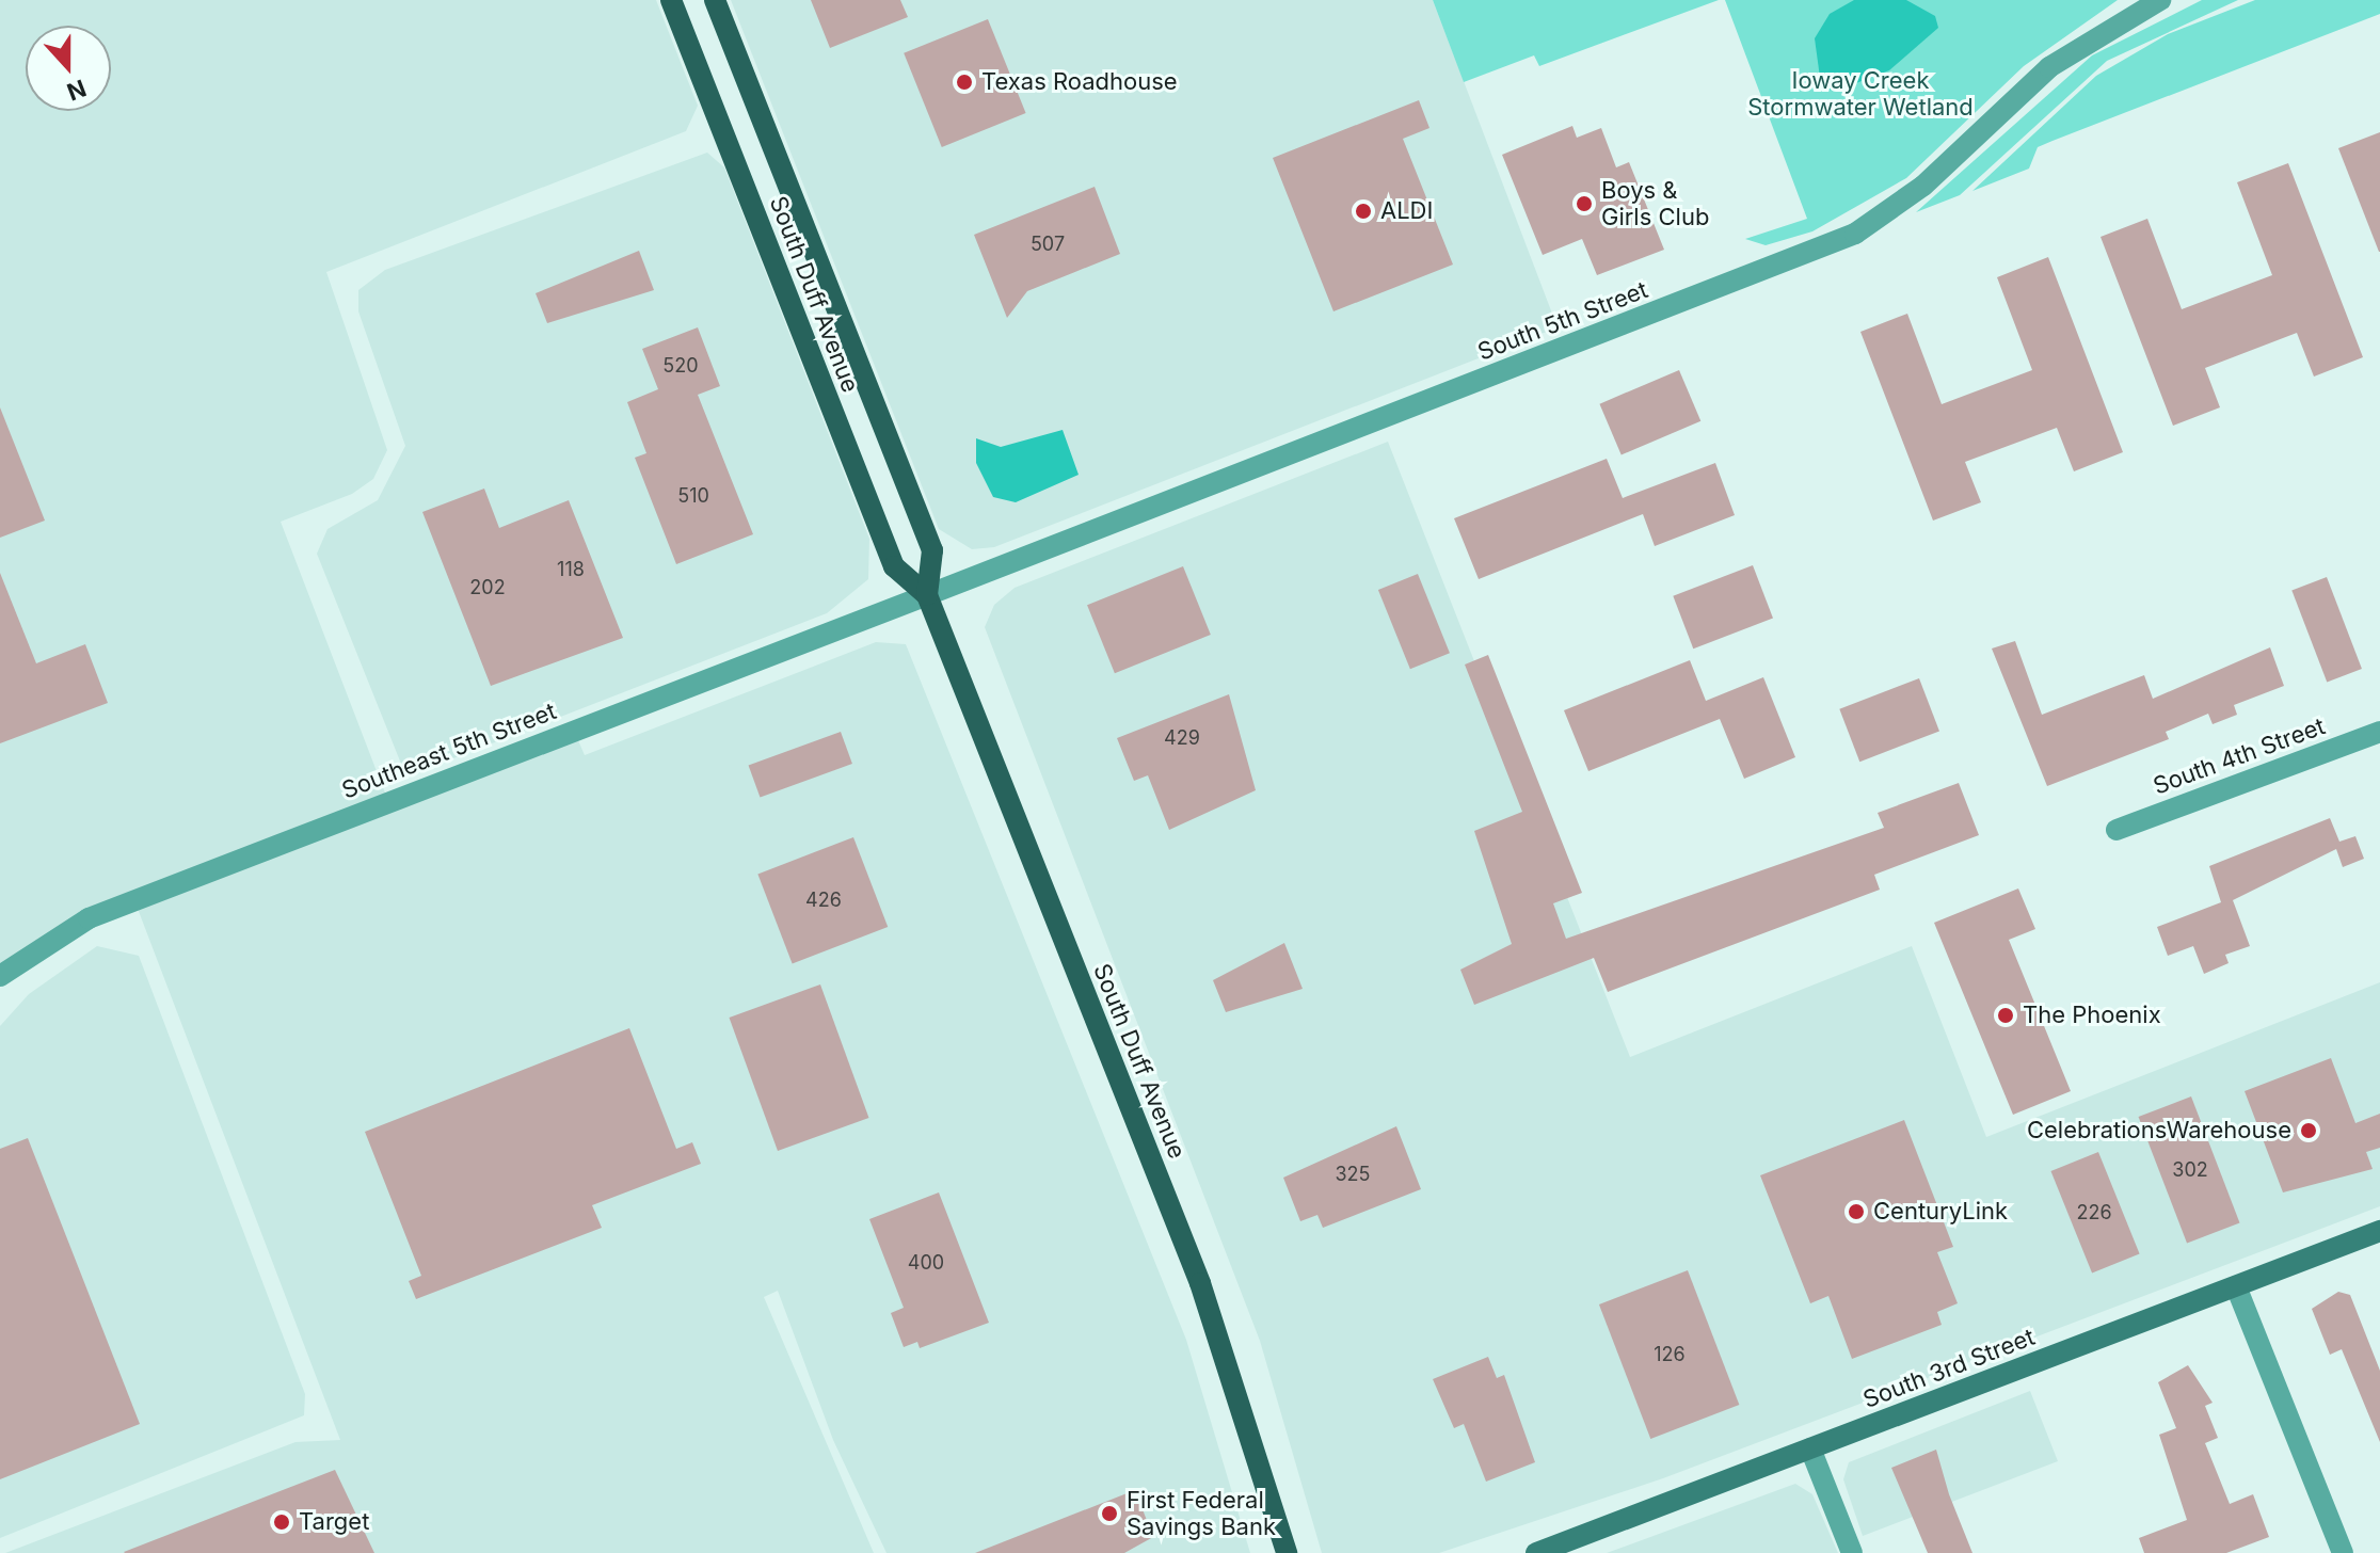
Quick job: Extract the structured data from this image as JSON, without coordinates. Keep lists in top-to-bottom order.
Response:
{
  "streets": {
    "main road": ["South Duff Avenue", "South 3rd Street"],
    "street": ["South 5th Street", "Southeast 5th Street", "South 4th Street"]
  },
  "crossings": [
    ["South Duff Avenue", "South 5th Street"],
    ["South Duff Avenue", "Southeast 5th Street"],
    ["South 5th Street", "Southeast 5th Street"]
  ],
  "parks": ["Ioway Creek Stormwater Wetland"],
  "places": [
    "Texas Roadhouse",
    "Boys & Girls Club",
    "ALDI",
    "The Phoenix",
    "CelebrationsWarehouse",
    "CenturyLink",
    "First Federal Savings Bank",
    "Target"
  ],
  "house_numbers": [
    "507",
    "520",
    "510",
    "118",
    "202",
    "429",
    "426",
    "302",
    "325",
    "226",
    "400",
    "126"
  ],
  "north": "bottom"
}
